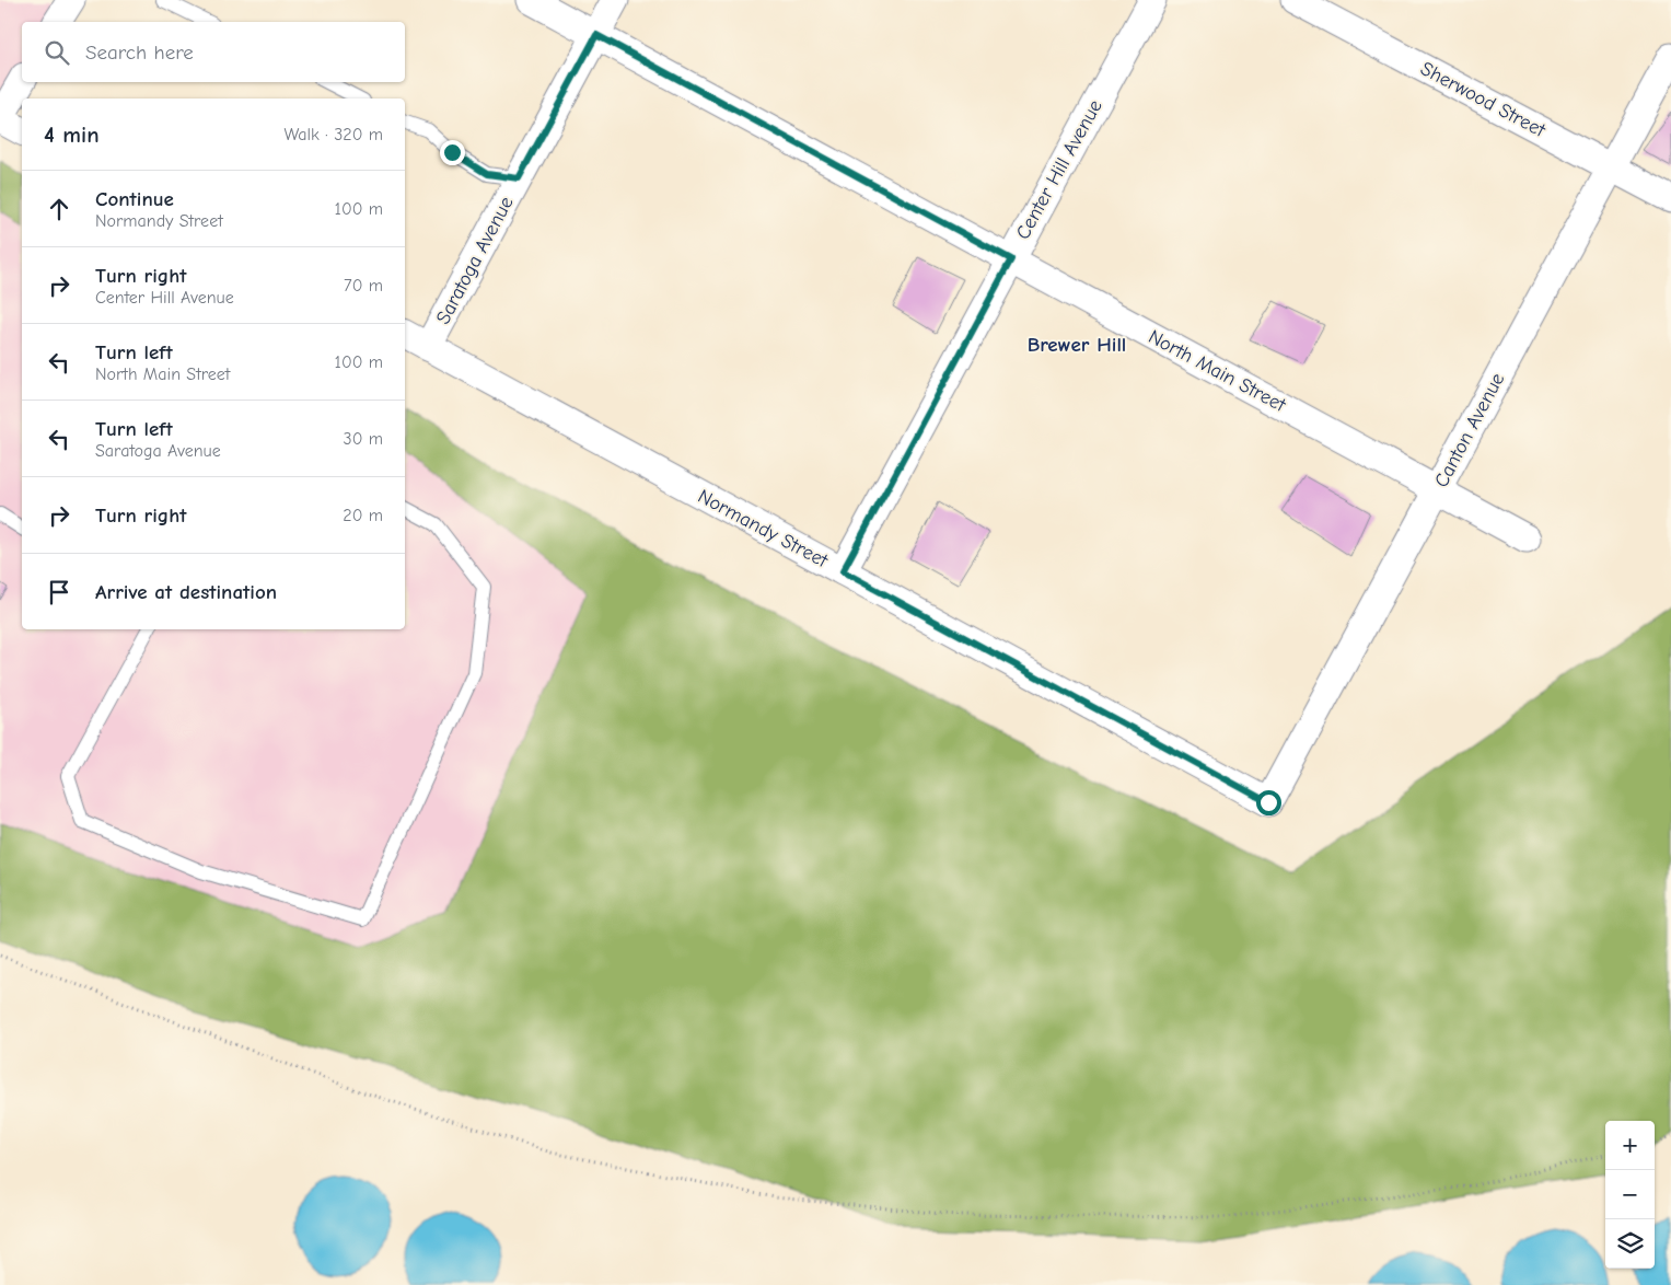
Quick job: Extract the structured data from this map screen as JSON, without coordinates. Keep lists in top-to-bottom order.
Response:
{
  "streets": {
    "street": [
      "Sherwood Street",
      "Center Hill Avenue",
      "Saratoga Avenue",
      "North Main Street",
      "Canton Avenue",
      "Normandy Street"
    ]
  },
  "crossings": [
    ["Sherwood Street", "Canton Avenue"],
    ["Center Hill Avenue", "North Main Street"],
    ["Center Hill Avenue", "Normandy Street"],
    ["Saratoga Avenue", "North Main Street"],
    ["Saratoga Avenue", "Normandy Street"],
    ["North Main Street", "Canton Avenue"],
    ["Canton Avenue", "Normandy Street"]
  ],
  "districts": ["Brewer Hill"],
  "page": {
    "search": "Search here",
    "heading": ["4 min", "Walk · 320 m"],
    "list": [
      ["Continue", "Normandy Street", "100 m"],
      ["Turn right", "Center Hill Avenue", "70 m"],
      ["Turn left", "North Main Street", "100 m"],
      ["Turn left", "Saratoga Avenue", "30 m"],
      ["Turn right", "20 m"],
      "Arrive at destination"
    ],
    "map_buttons": ["+", "−"]
  }
}
